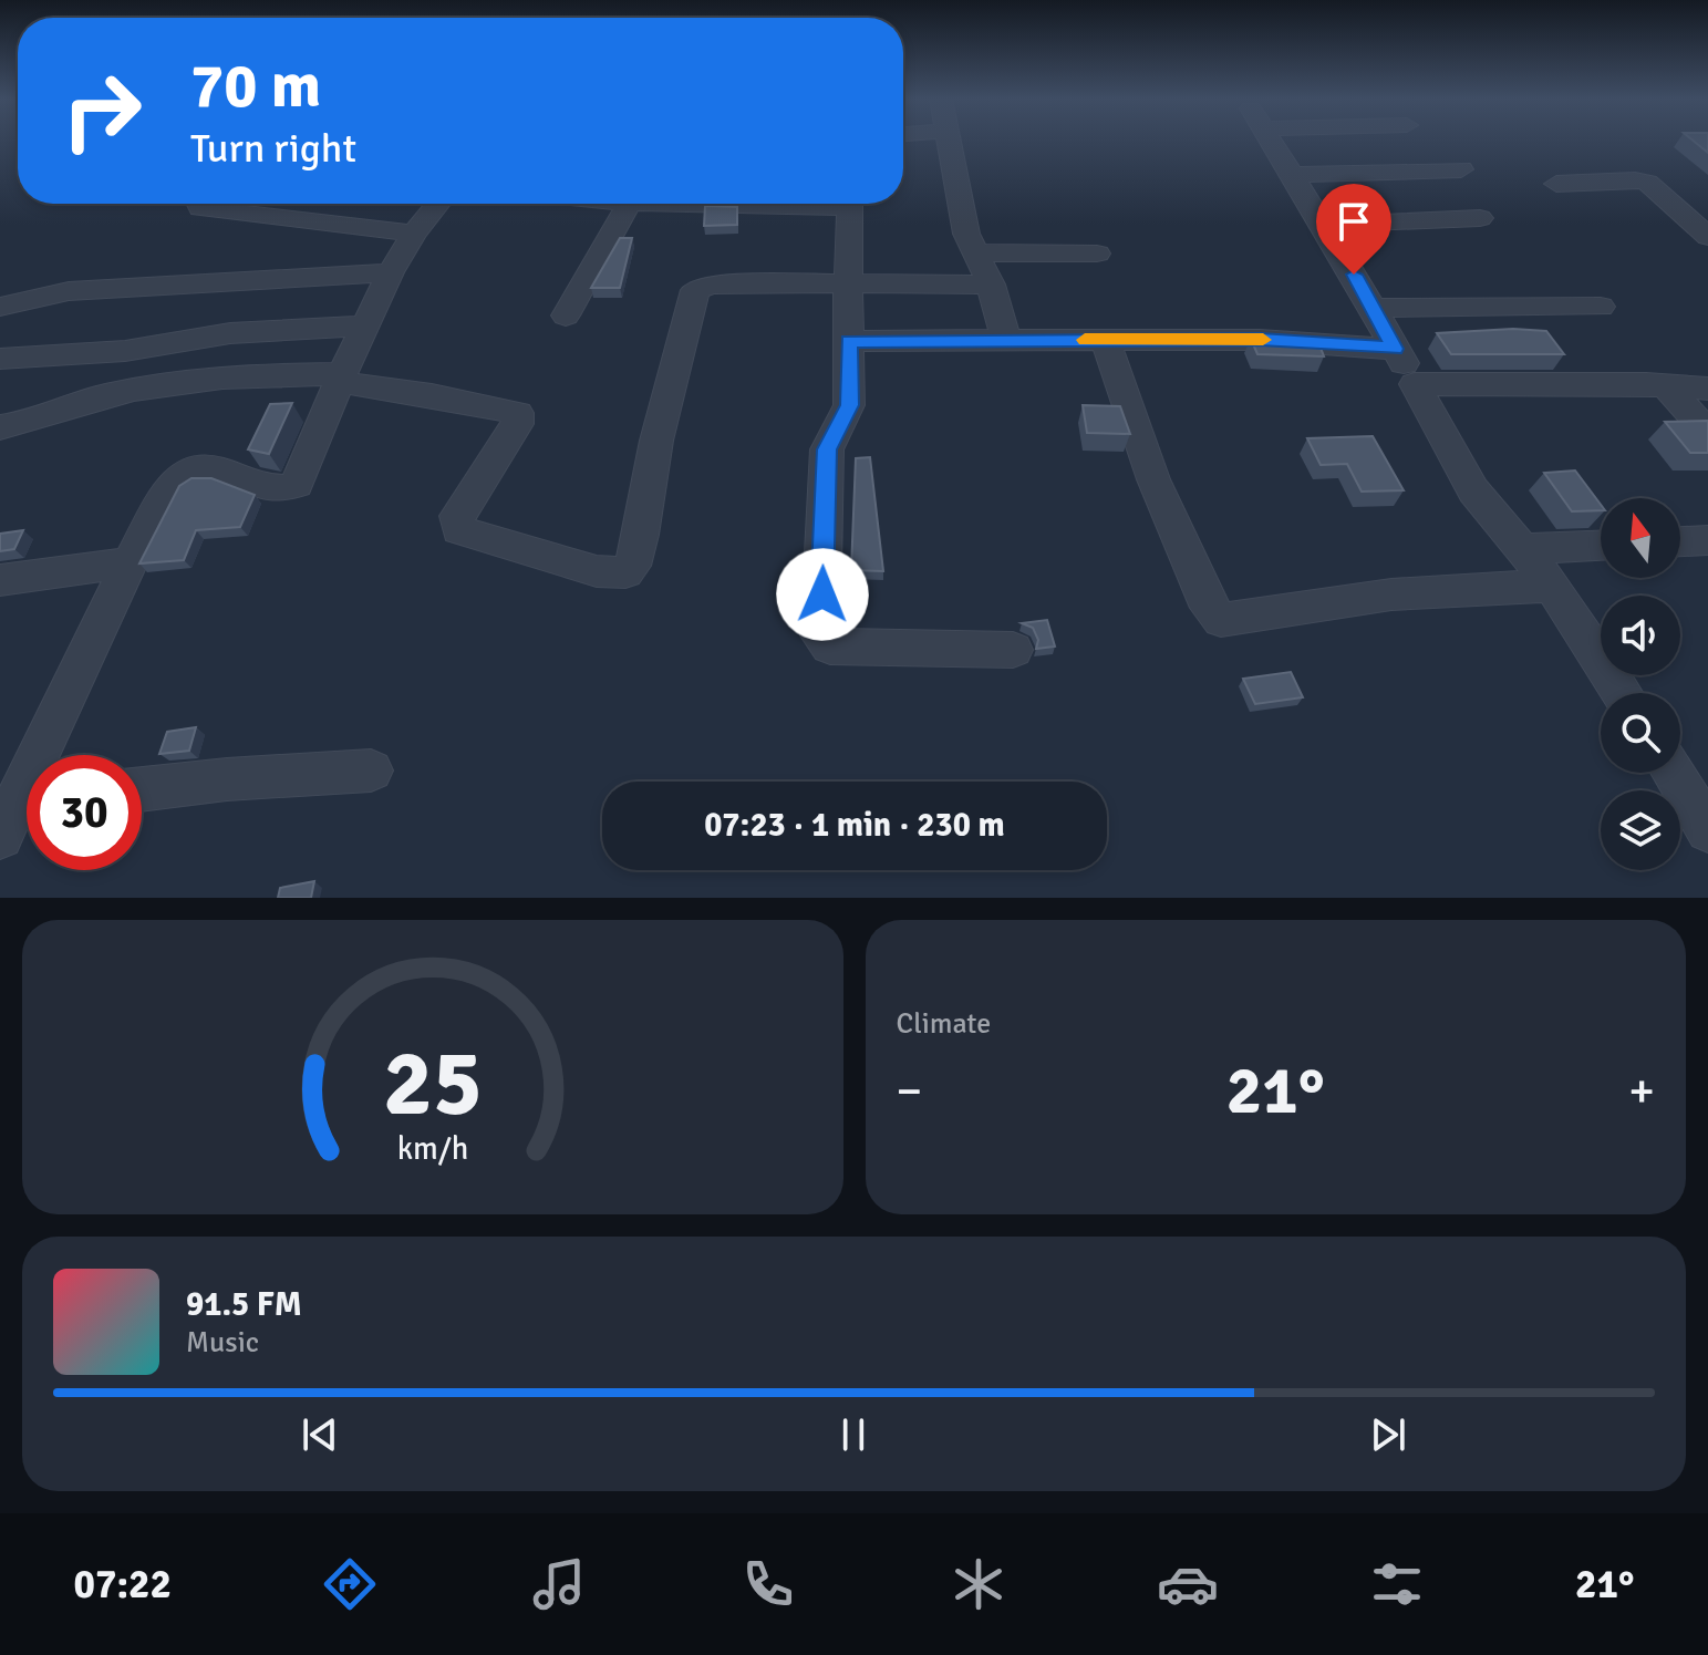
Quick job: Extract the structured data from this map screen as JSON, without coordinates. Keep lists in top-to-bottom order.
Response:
{
  "north": "top",
  "page": {
    "turn": ["70 m", "Turn right"],
    "limit": "30",
    "trip": "07:23 · 1 min · 230 m",
    "tile": "Climate",
    "heat": ["−", "21°", "+"],
    "song": ["91.5 FM", "Music"],
    "tabs": ["07:22", "21°"],
    "gauge": ["25", "km/h"]
  }
}
